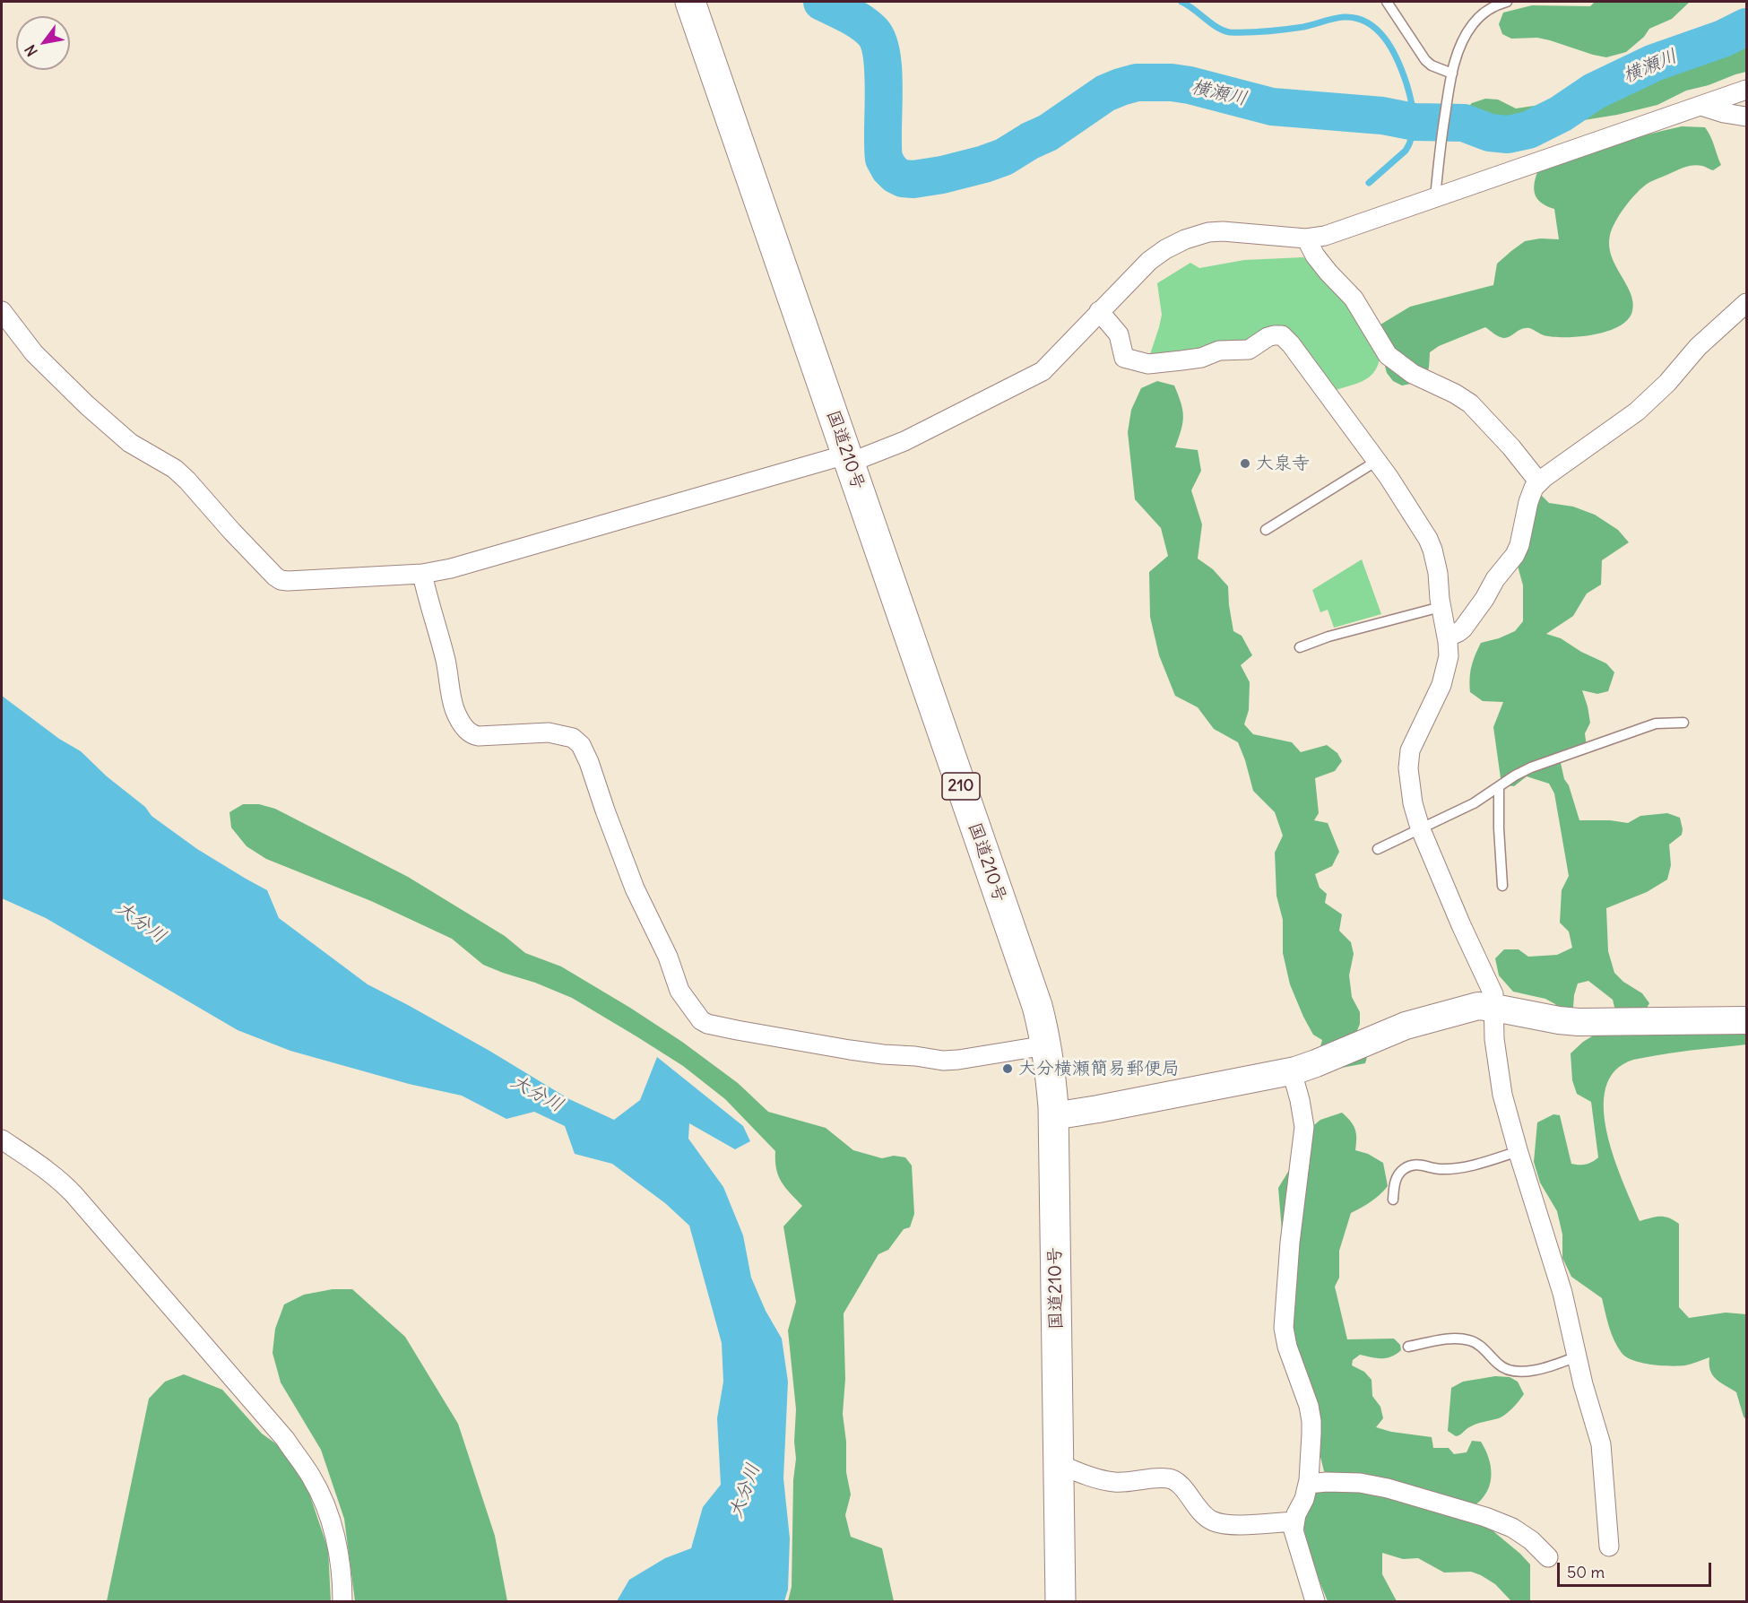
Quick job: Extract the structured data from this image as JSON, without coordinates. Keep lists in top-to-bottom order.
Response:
{
  "streets": {
    "highway": ["国道210号", "210"]
  },
  "water": ["横瀬川", "大分川"],
  "places": ["大泉寺", "大分横瀬簡易郵便局"],
  "scale_bar": "50 m",
  "north": "bottom left"
}
